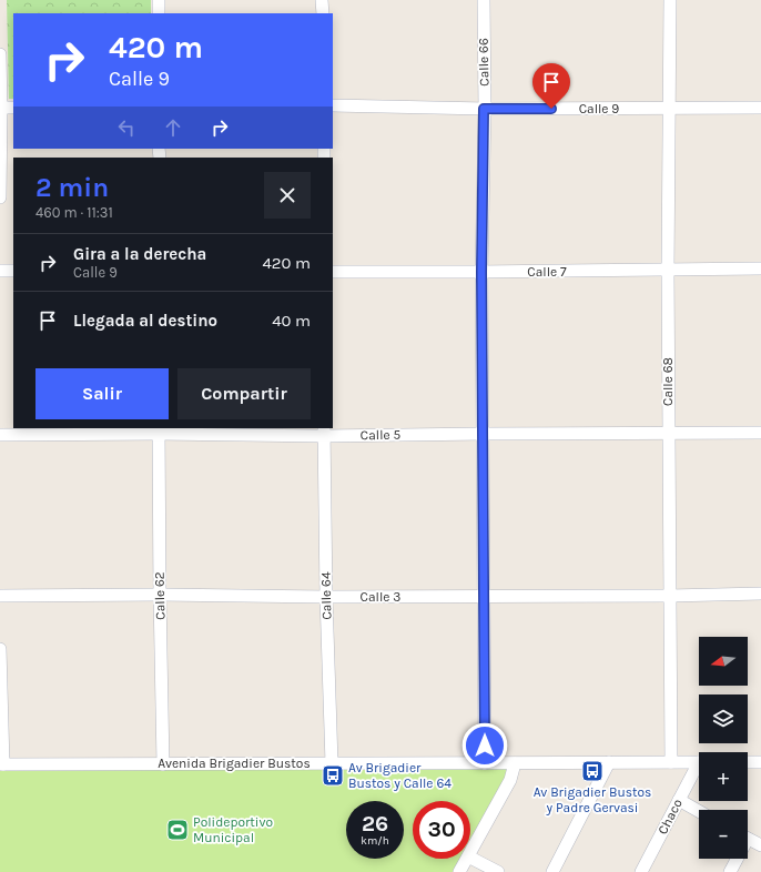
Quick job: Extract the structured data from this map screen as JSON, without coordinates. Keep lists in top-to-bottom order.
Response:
{
  "streets": {
    "street": [
      "Calle 66",
      "Calle 9",
      "Calle 7",
      "Calle 68",
      "Calle 5",
      "Calle 62",
      "Calle 64",
      "Calle 3",
      "Avenida Brigadier Bustos",
      "Chaco"
    ]
  },
  "crossings": [
    ["Calle 66", "Calle 9"],
    ["Calle 66", "Calle 7"],
    ["Calle 66", "Calle 5"],
    ["Calle 66", "Calle 3"],
    ["Calle 66", "Avenida Brigadier Bustos"],
    ["Calle 9", "Calle 68"],
    ["Calle 7", "Calle 68"],
    ["Calle 68", "Calle 5"],
    ["Calle 68", "Calle 3"],
    ["Calle 68", "Avenida Brigadier Bustos"],
    ["Calle 5", "Calle 62"],
    ["Calle 5", "Calle 64"],
    ["Calle 62", "Calle 3"],
    ["Calle 62", "Avenida Brigadier Bustos"],
    ["Calle 64", "Calle 3"],
    ["Calle 64", "Avenida Brigadier Bustos"]
  ],
  "places": {
    "bus stop": ["Av Brigadier Bustos y Padre Gervasi", "Av Brigadier Bustos y Calle 64"],
    "sports": ["Polideportivo Municipal"]
  },
  "north": "left",
  "page": {
    "turn": ["420 m", "Calle 9"],
    "heading": ["2 min", "460 m · 11:31"],
    "list": [
      {
        "name": "Gira a la derecha",
        "note": "Calle 9",
        "value": "420 m"
      },
      {
        "name": "Llegada al destino",
        "value": "40 m"
      }
    ],
    "buttons": ["Salir", "Compartir"],
    "map_buttons": ["+", "−"],
    "speed": "26 km/h",
    "limit": "30"
  }
}
